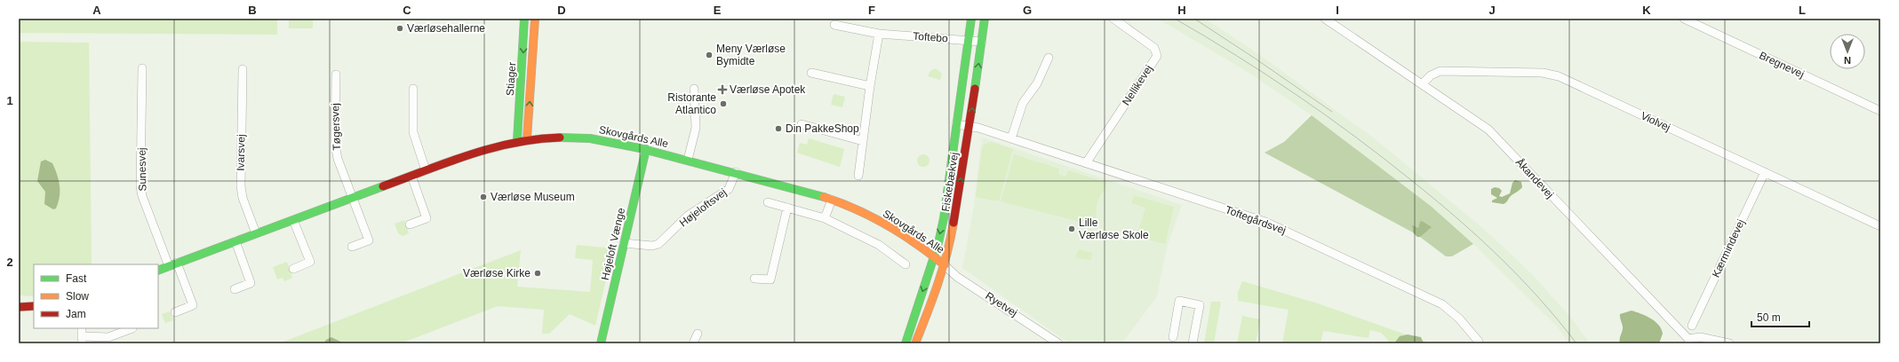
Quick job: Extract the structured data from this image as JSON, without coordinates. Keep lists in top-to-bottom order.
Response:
{
  "streets": {
    "street": [
      "Toftebo",
      "Bregnevej",
      "Stiager",
      "Nellikevej",
      "Violvej",
      "Tøgersvej",
      "Skovgårds Alle",
      "Ivarsvej",
      "Sunesvej",
      "Åkandevej",
      "Fiskebækvej",
      "Højeloftsvej",
      "Toftegårdsvej",
      "Højeloft Vænge",
      "Kærmindevej",
      "Ryetvej"
    ]
  },
  "crossings": [
    ["Toftebo", "Fiskebækvej"],
    ["Stiager", "Skovgårds Alle"],
    ["Nellikevej", "Toftegårdsvej"],
    ["Violvej", "Åkandevej"],
    ["Violvej", "Kærmindevej"],
    ["Tøgersvej", "Skovgårds Alle"],
    ["Skovgårds Alle", "Ivarsvej"],
    ["Skovgårds Alle", "Sunesvej"],
    ["Skovgårds Alle", "Fiskebækvej"],
    ["Skovgårds Alle", "Højeloftsvej"],
    ["Skovgårds Alle", "Højeloft Vænge"],
    ["Skovgårds Alle", "Ryetvej"],
    ["Fiskebækvej", "Toftegårdsvej"],
    ["Fiskebækvej", "Ryetvej"],
    ["Højeloftsvej", "Højeloft Vænge"]
  ],
  "places": {
    "other": [
      "Værløsehallerne",
      "Meny Værløse Bymidte",
      "Ristorante Atlantico",
      "Din PakkeShop",
      "Værløse Museum",
      "Lille Værløse Skole",
      "Værløse Kirke"
    ],
    "health": ["Værløse Apotek"]
  },
  "legend": ["Fast", "Slow", "Jam"],
  "scale_bar": "50 m",
  "north": "bottom",
  "grid": {
    "columns": [
      "A",
      "B",
      "C",
      "D",
      "E",
      "F",
      "G",
      "H",
      "I",
      "J",
      "K",
      "L"
    ],
    "rows": ["1", "2"]
  }
}
